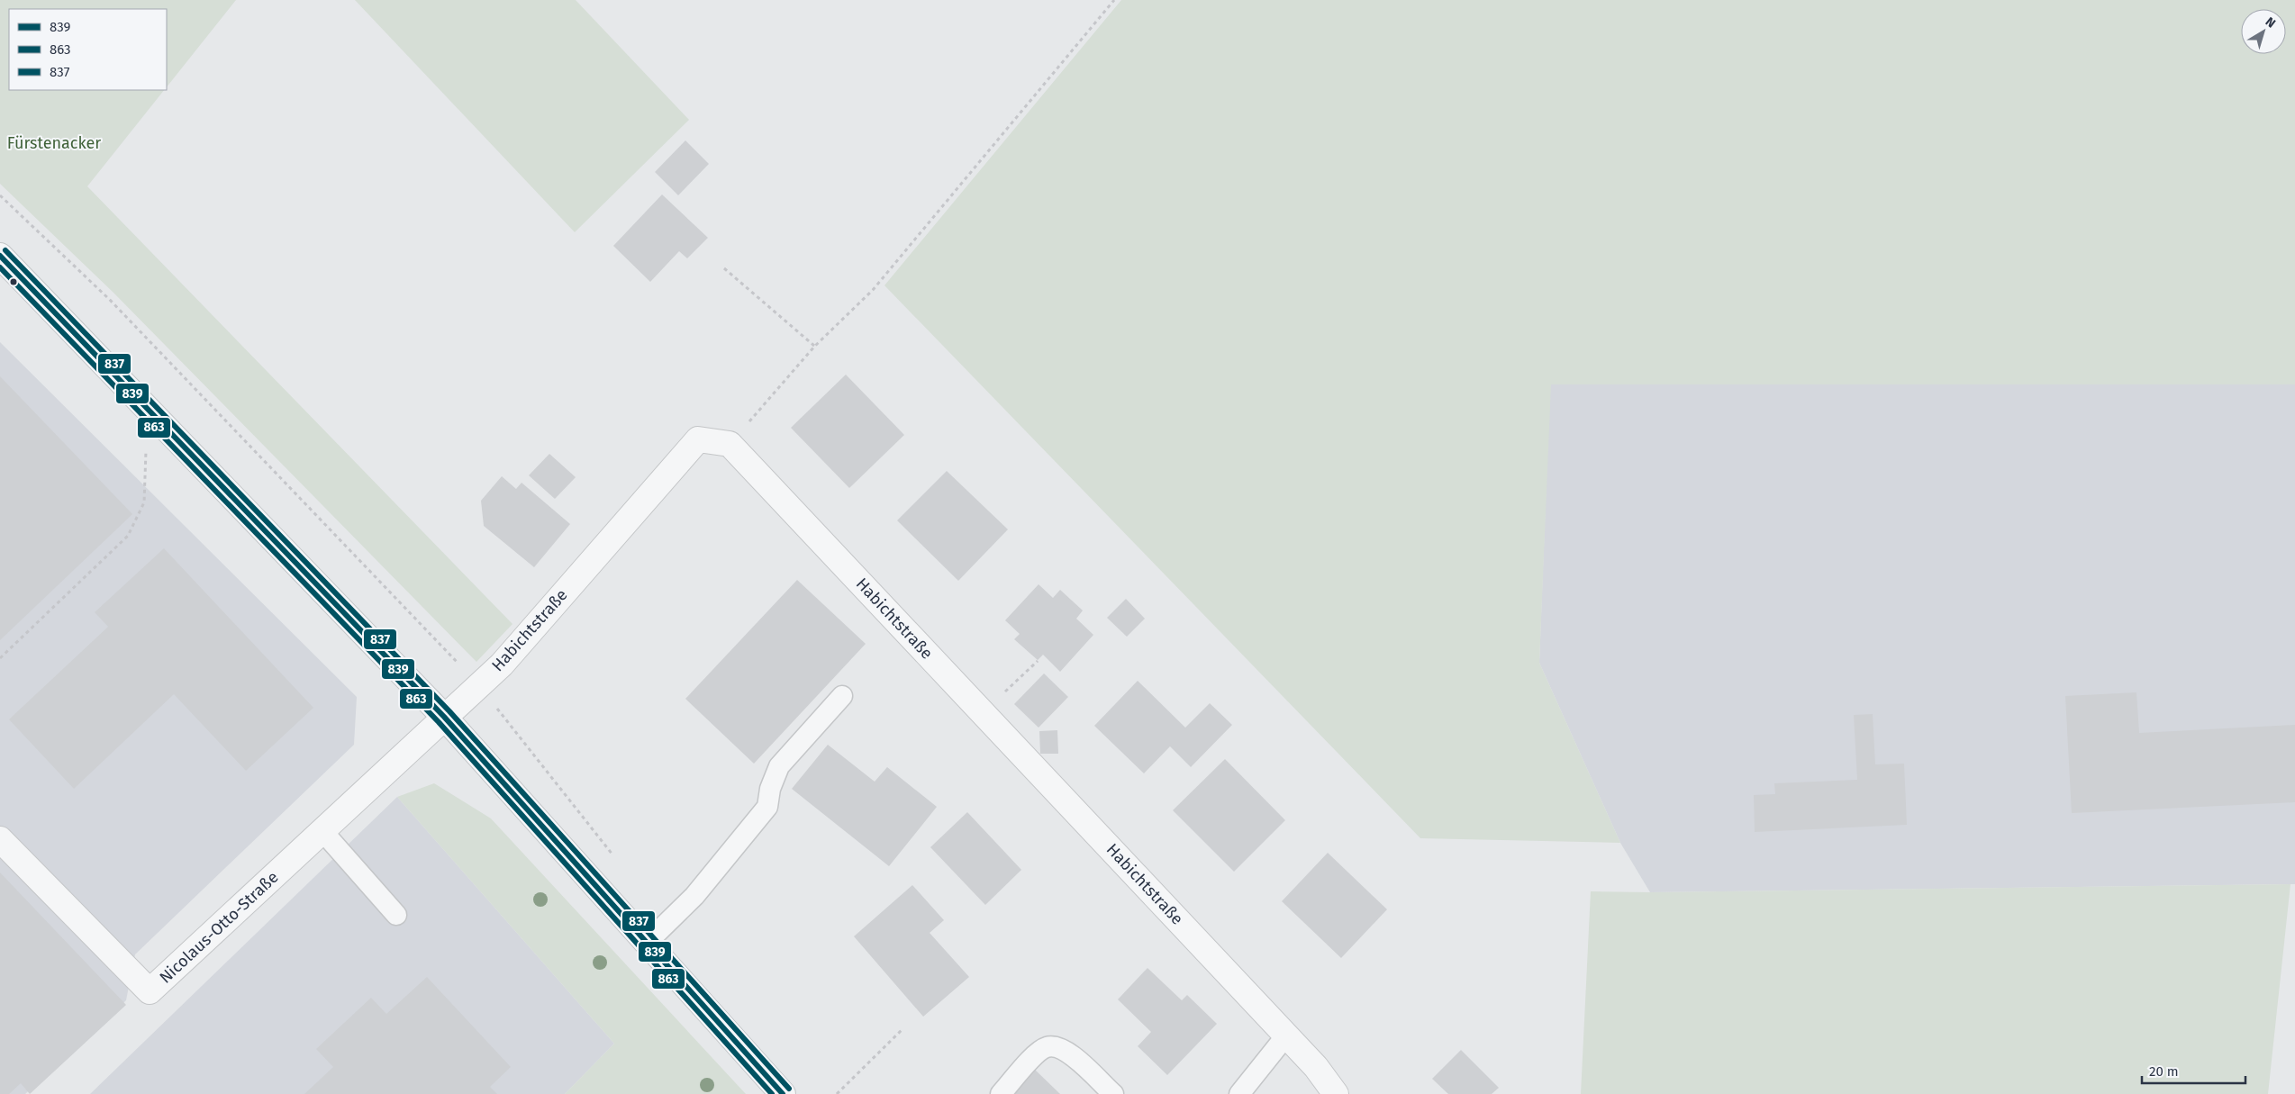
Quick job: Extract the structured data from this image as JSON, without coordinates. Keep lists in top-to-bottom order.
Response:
{
  "streets": {
    "street": ["Habichtstraße", "Nicolaus-Otto-Straße"]
  },
  "crossings": [
    ["Habichtstraße", "Nicolaus-Otto-Straße"]
  ],
  "parks": ["Fürstenacker"],
  "lines": ["transit line 837", "transit line 839", "transit line 863"],
  "legend": ["839", "863", "837"],
  "scale_bar": "20 m",
  "north": "top right"
}
